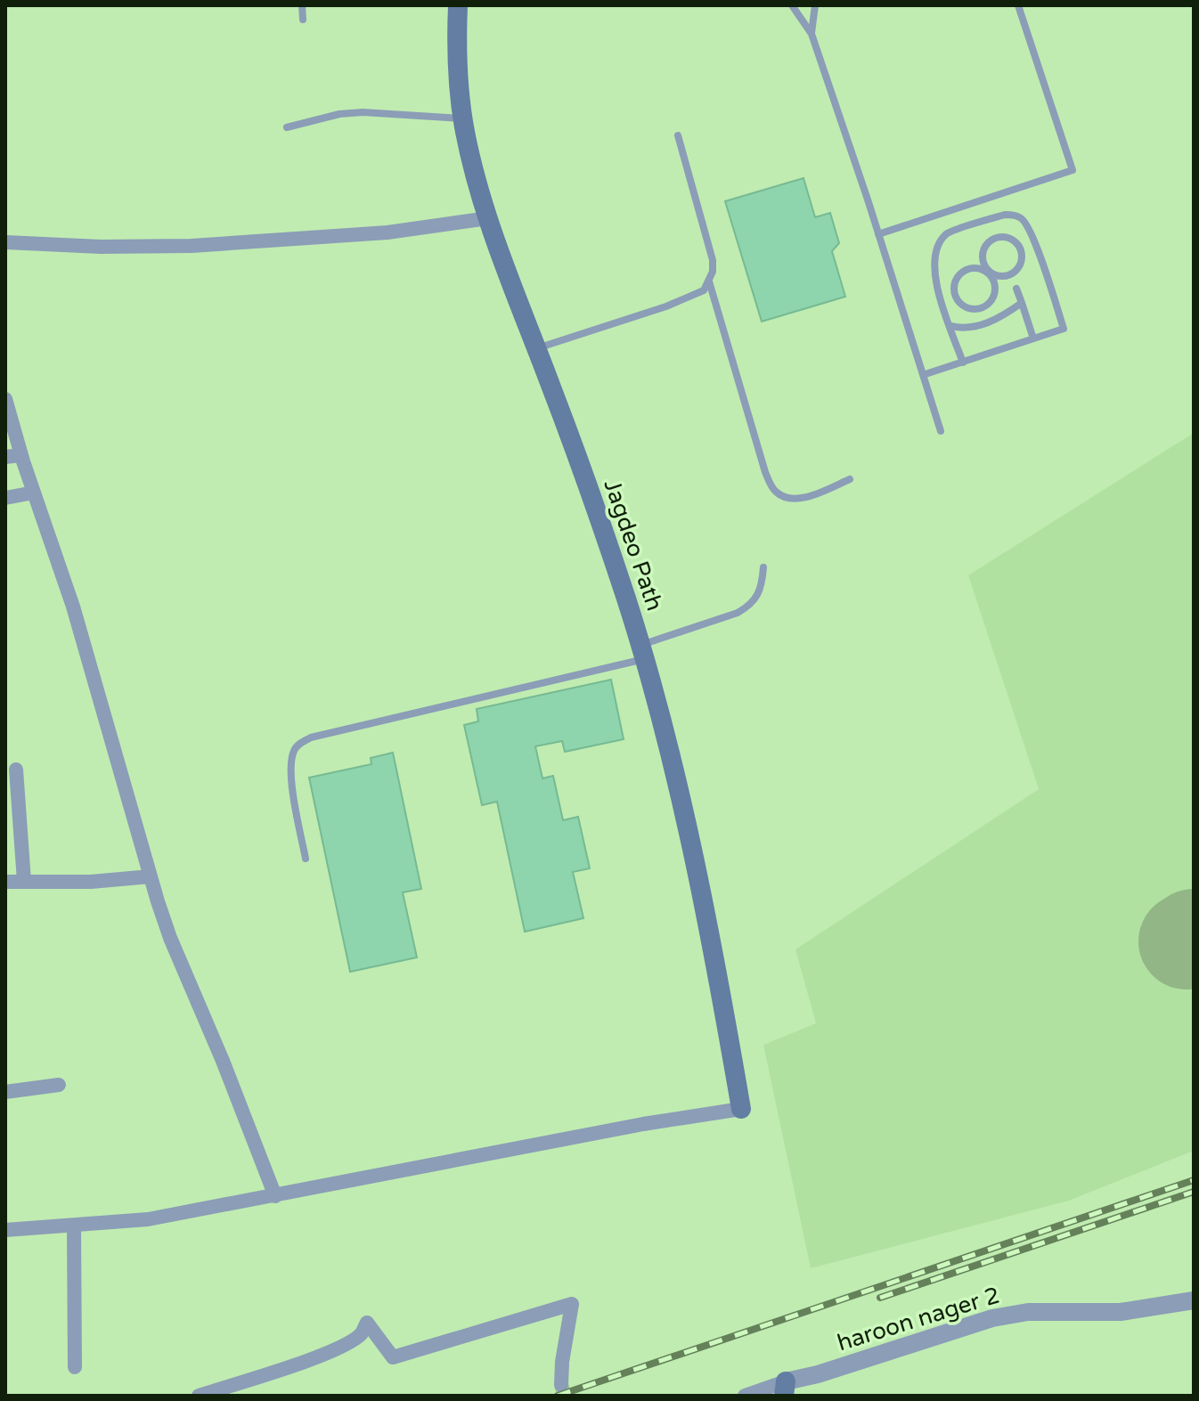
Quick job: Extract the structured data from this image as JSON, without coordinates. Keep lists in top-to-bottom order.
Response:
{
  "streets": {
    "main road": ["Jagdeo Path"],
    "street": ["haroon nager 2"]
  }
}
